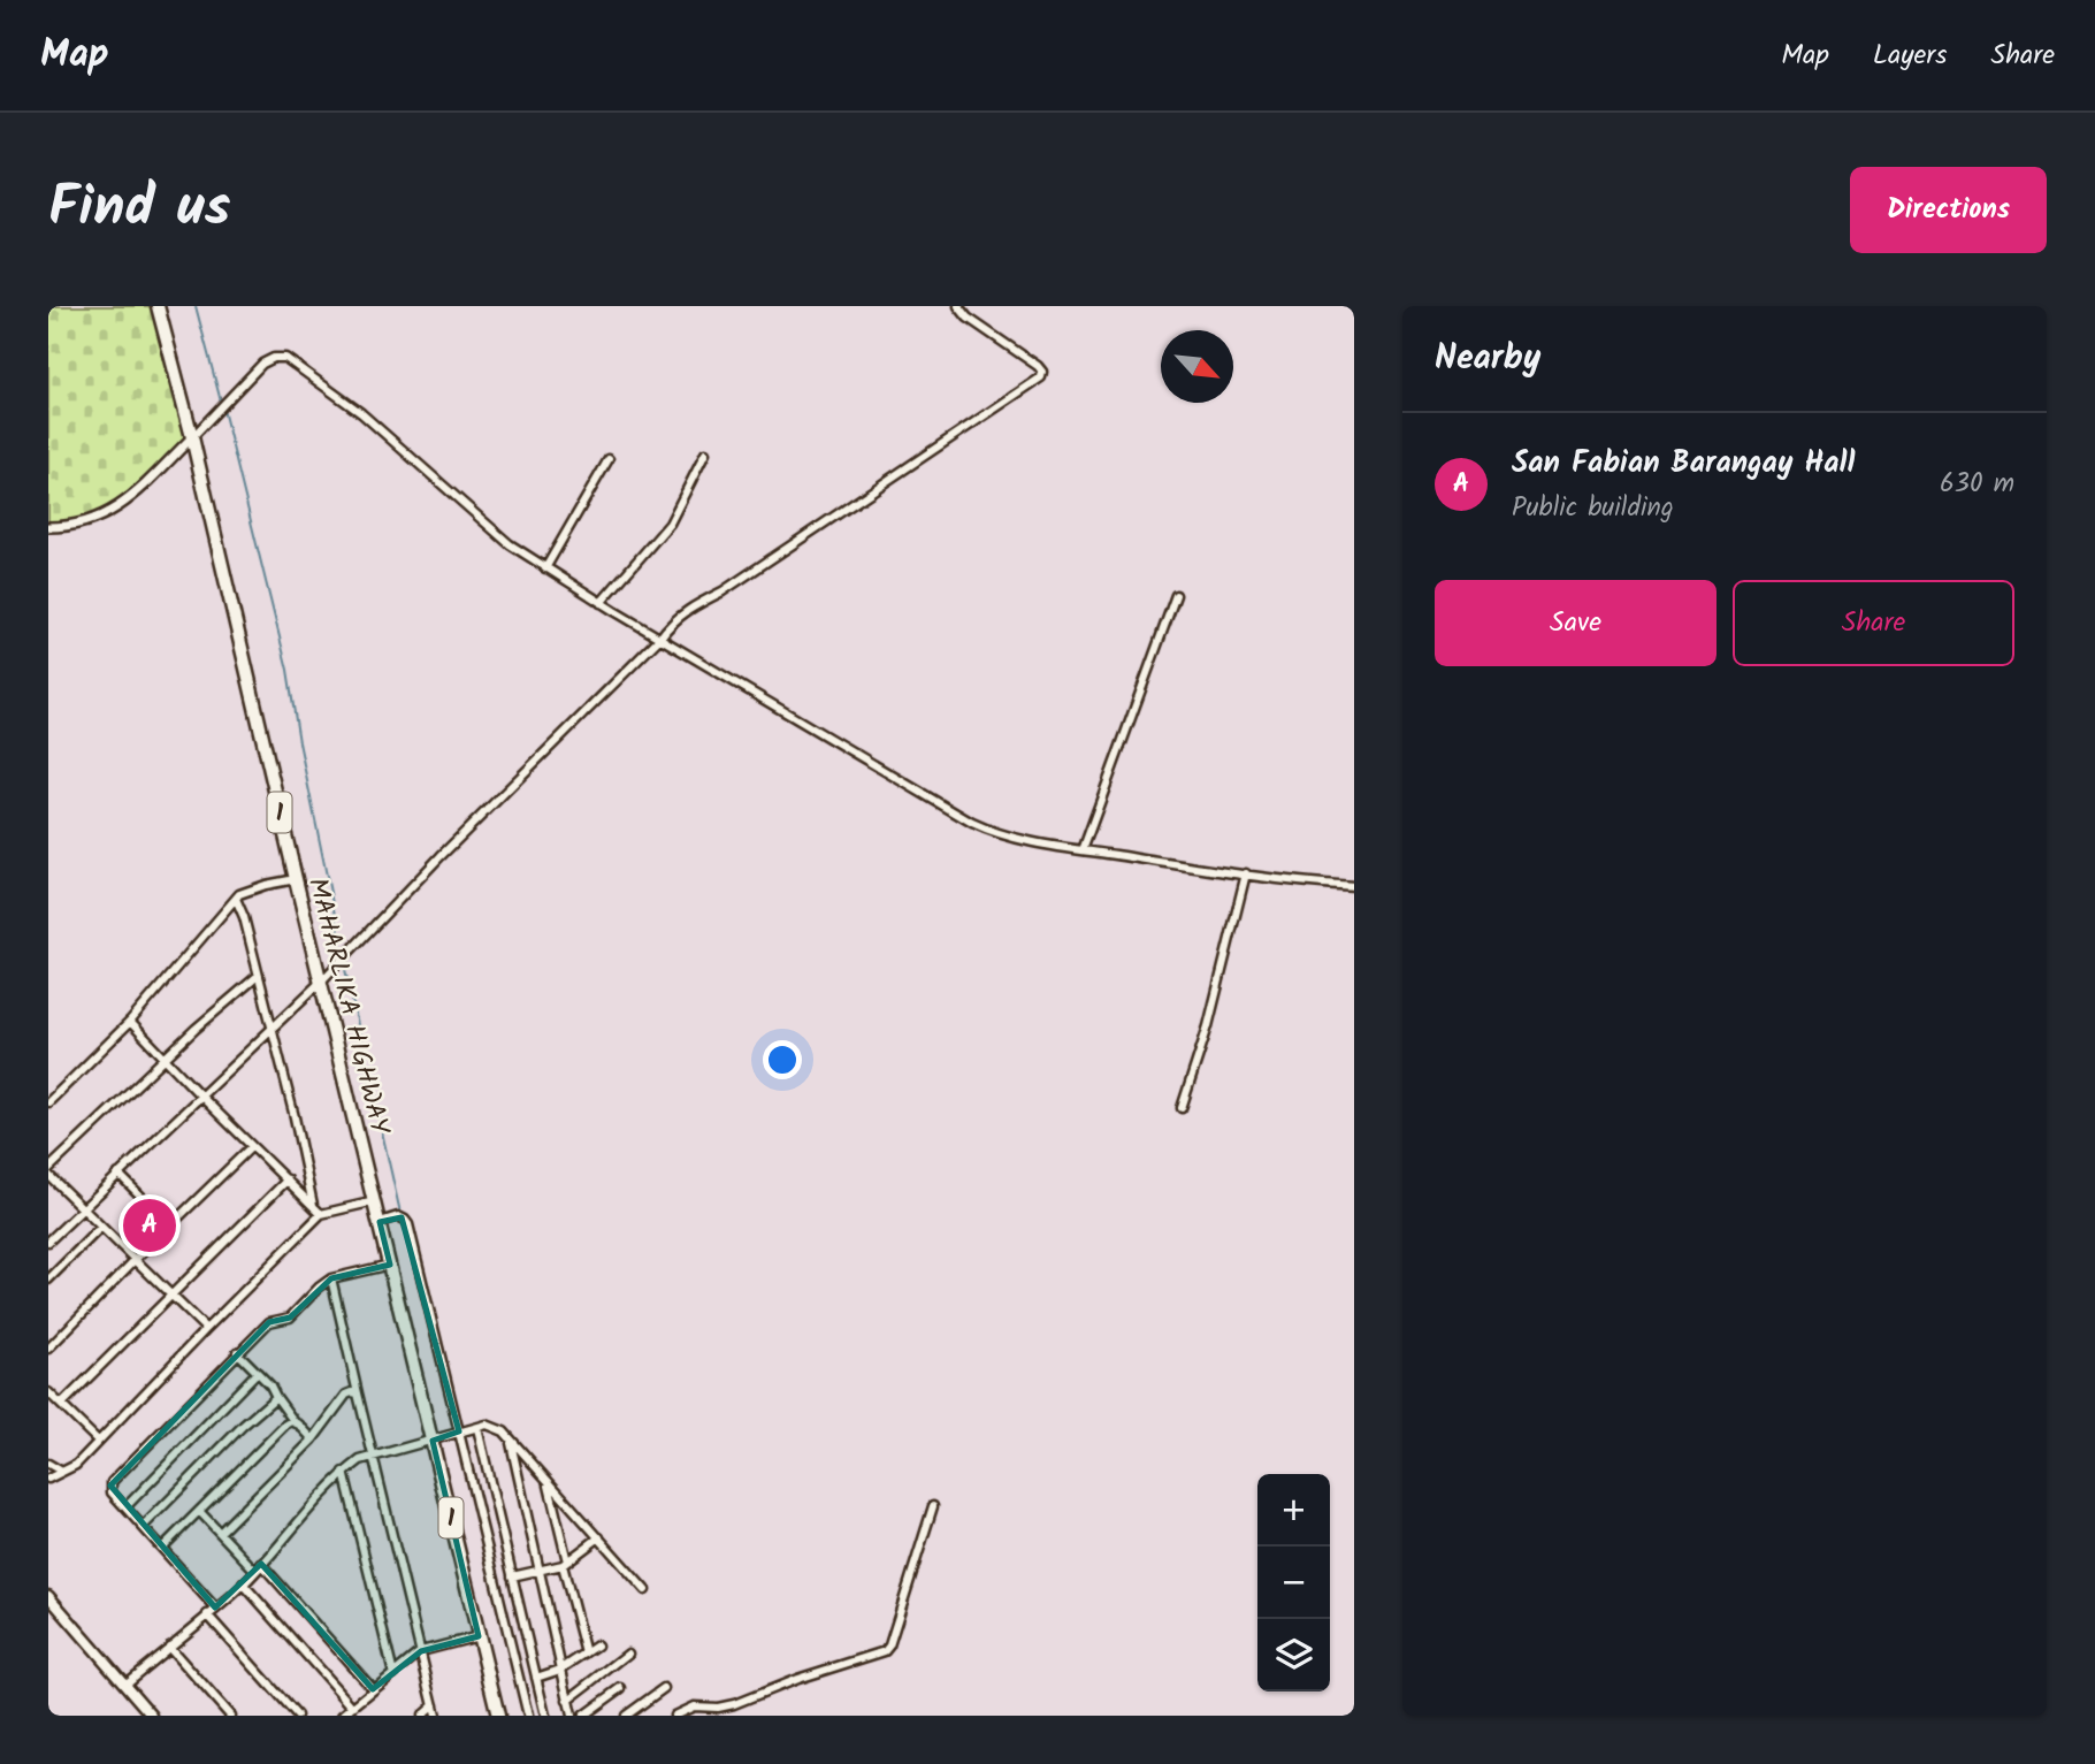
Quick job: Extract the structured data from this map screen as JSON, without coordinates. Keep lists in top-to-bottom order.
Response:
{
  "streets": {
    "highway": ["1", "MAHARLIKA HIGHWAY"]
  },
  "north": "bottom right",
  "page": {
    "header": "Map",
    "nav": ["Map", "Layers", "Share"],
    "title": "Find us",
    "buttons": [
      "Directions",
      ["Save", "Share"]
    ],
    "heading": "Nearby",
    "list": [
      {
        "mark": "A",
        "name": "San Fabian Barangay Hall",
        "note": "Public building",
        "value": "630 m"
      }
    ],
    "pins": "A",
    "map_buttons": ["+", "−"]
  }
}
